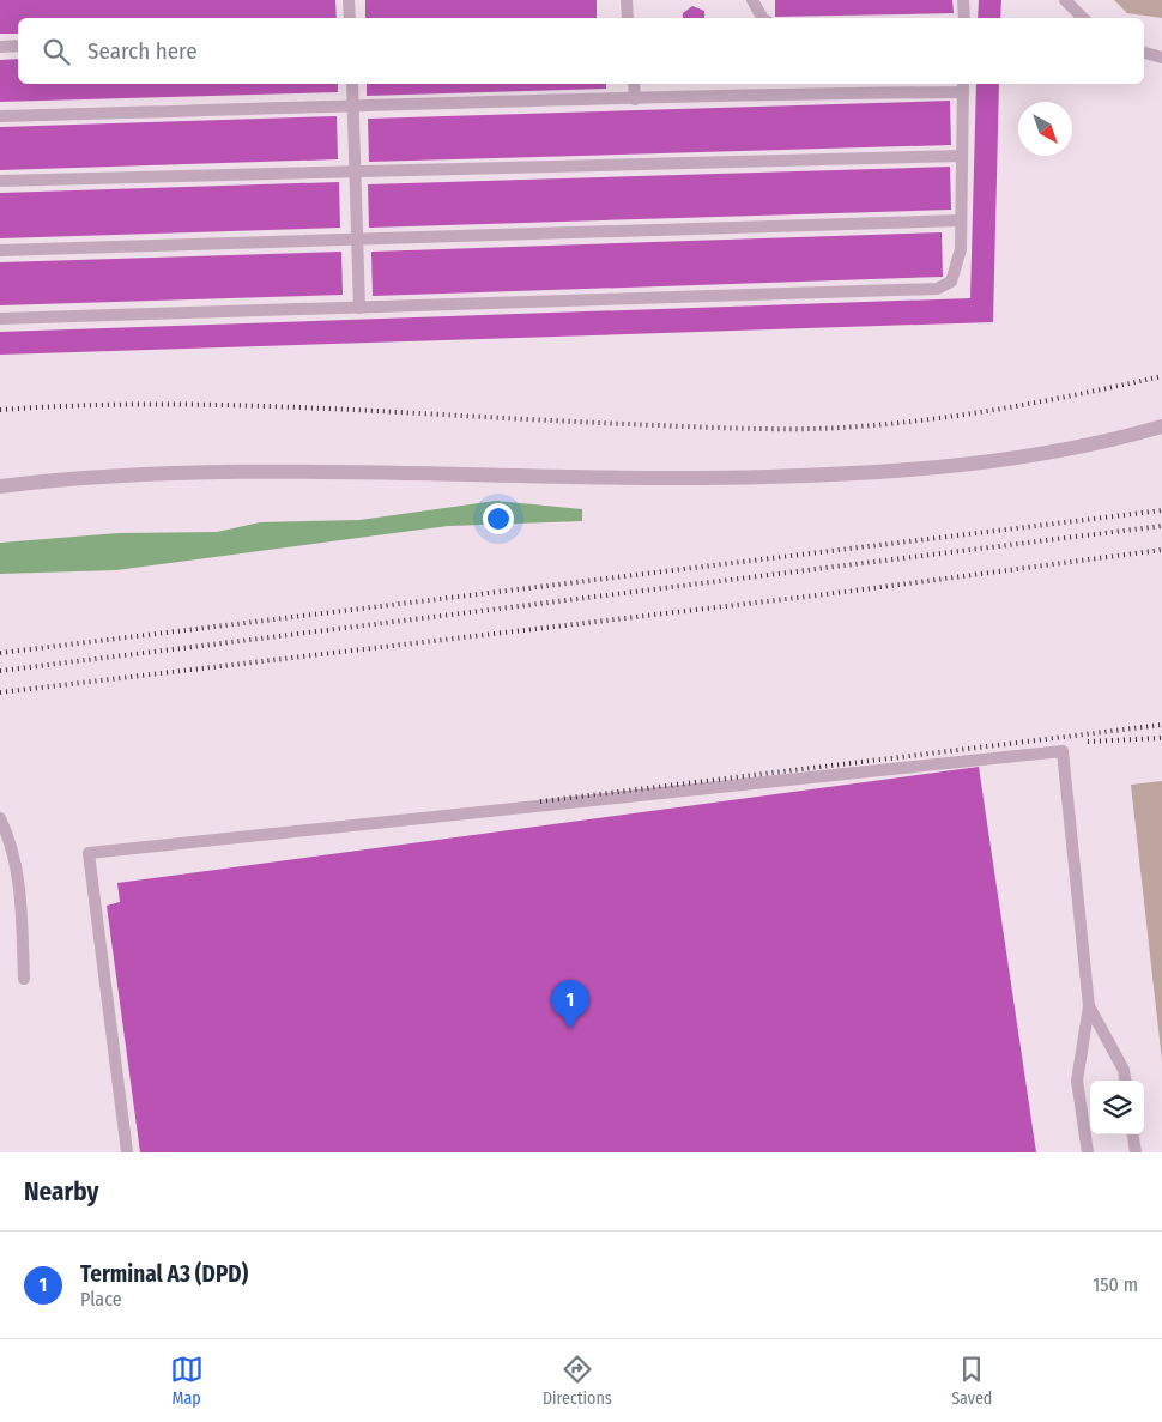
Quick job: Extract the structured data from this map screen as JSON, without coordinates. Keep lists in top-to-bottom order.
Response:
{
  "north": "bottom right",
  "page": {
    "search": "Search here",
    "pins": "1",
    "heading": "Nearby",
    "list": [
      {
        "mark": "1",
        "name": "Terminal A3 (DPD)",
        "note": "Place",
        "value": "150 m"
      }
    ],
    "nav": ["Map", "Directions", "Saved"]
  }
}
